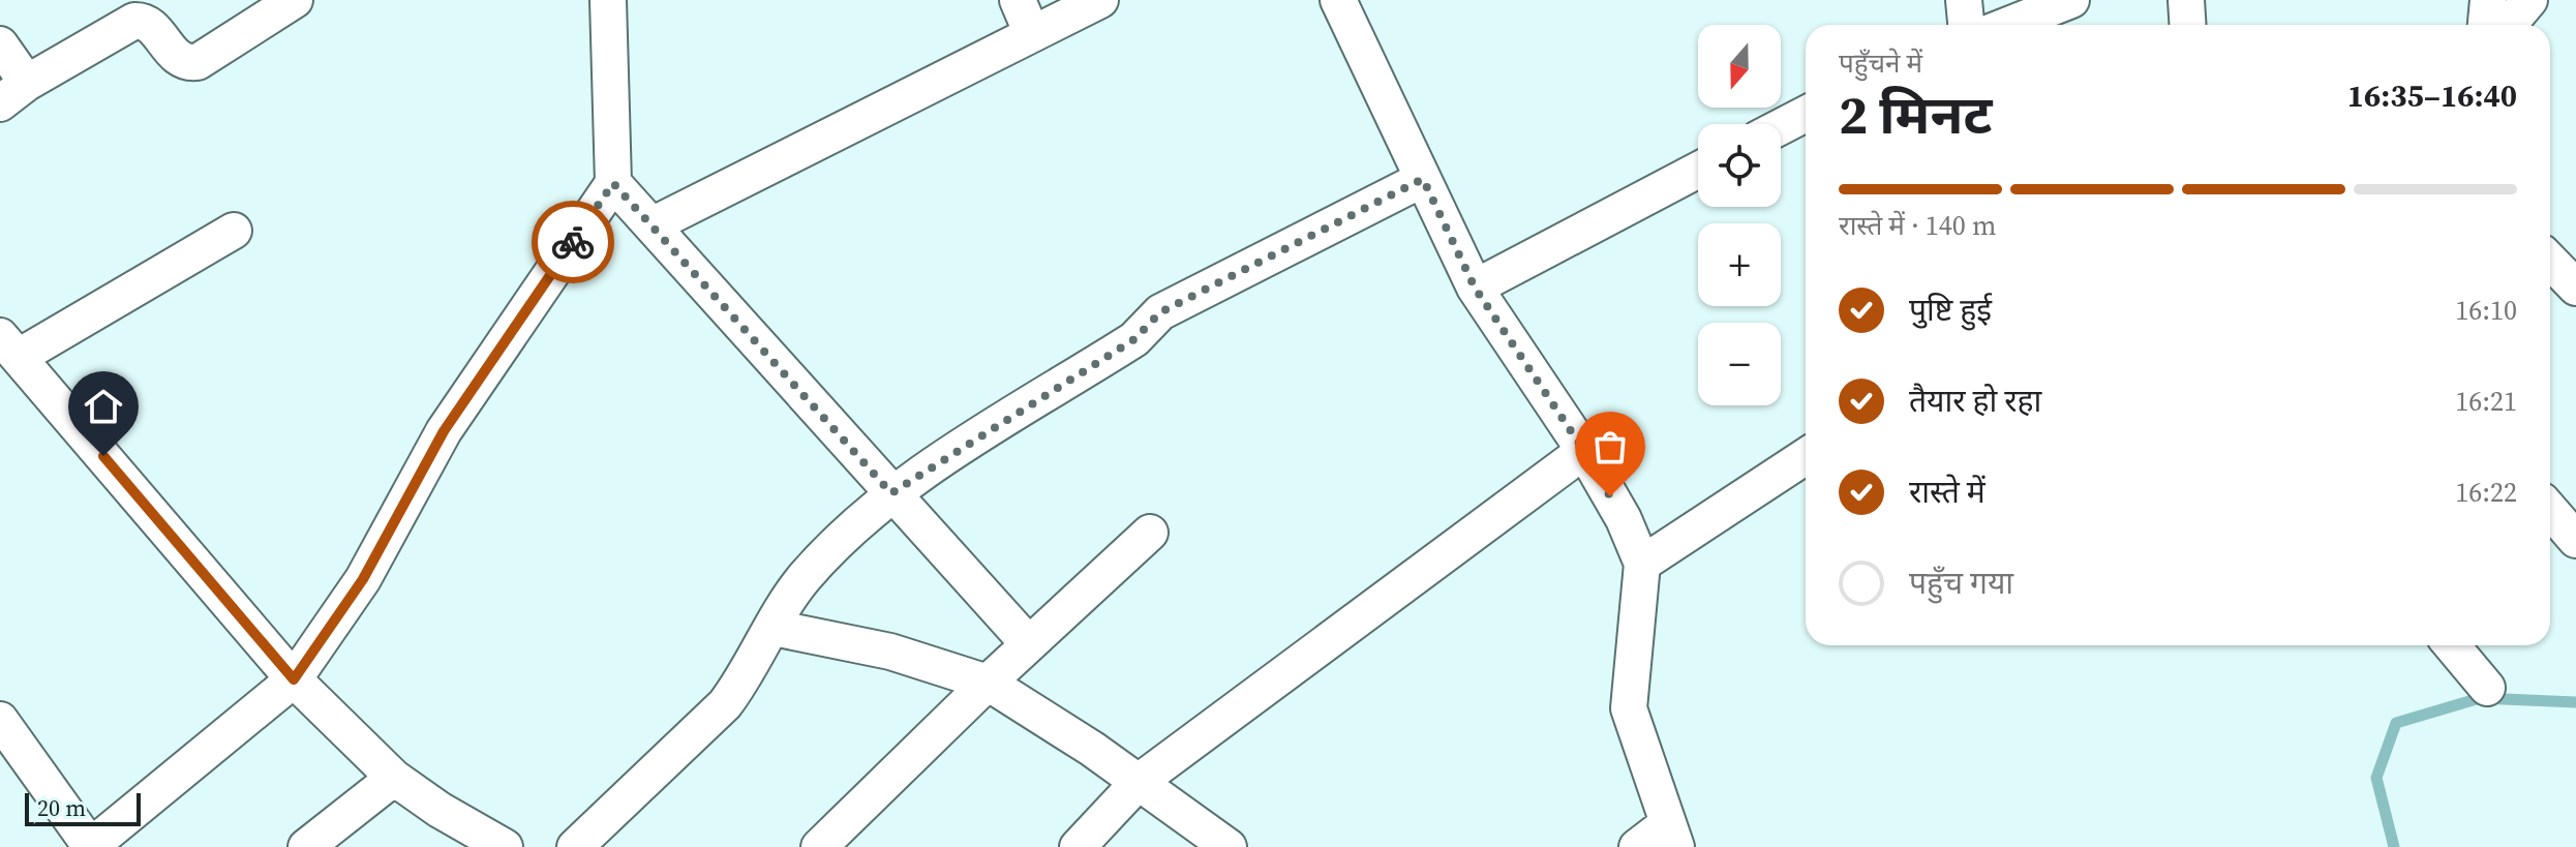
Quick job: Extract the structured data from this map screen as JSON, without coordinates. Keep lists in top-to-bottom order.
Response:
{
  "scale_bar": "20 m",
  "north": "bottom",
  "page": {
    "map_buttons": ["+", "−"],
    "heading": ["2 मिनट", "पहुँचने में", "16:35–16:40"],
    "bar": "रास्ते में · 140 m",
    "list": [
      ["पुष्टि हुई", "16:10"],
      ["तैयार हो रहा", "16:21"],
      ["रास्ते में", "16:22"],
      "पहुँच गया"
    ],
    "scale": "20 m"
  }
}
